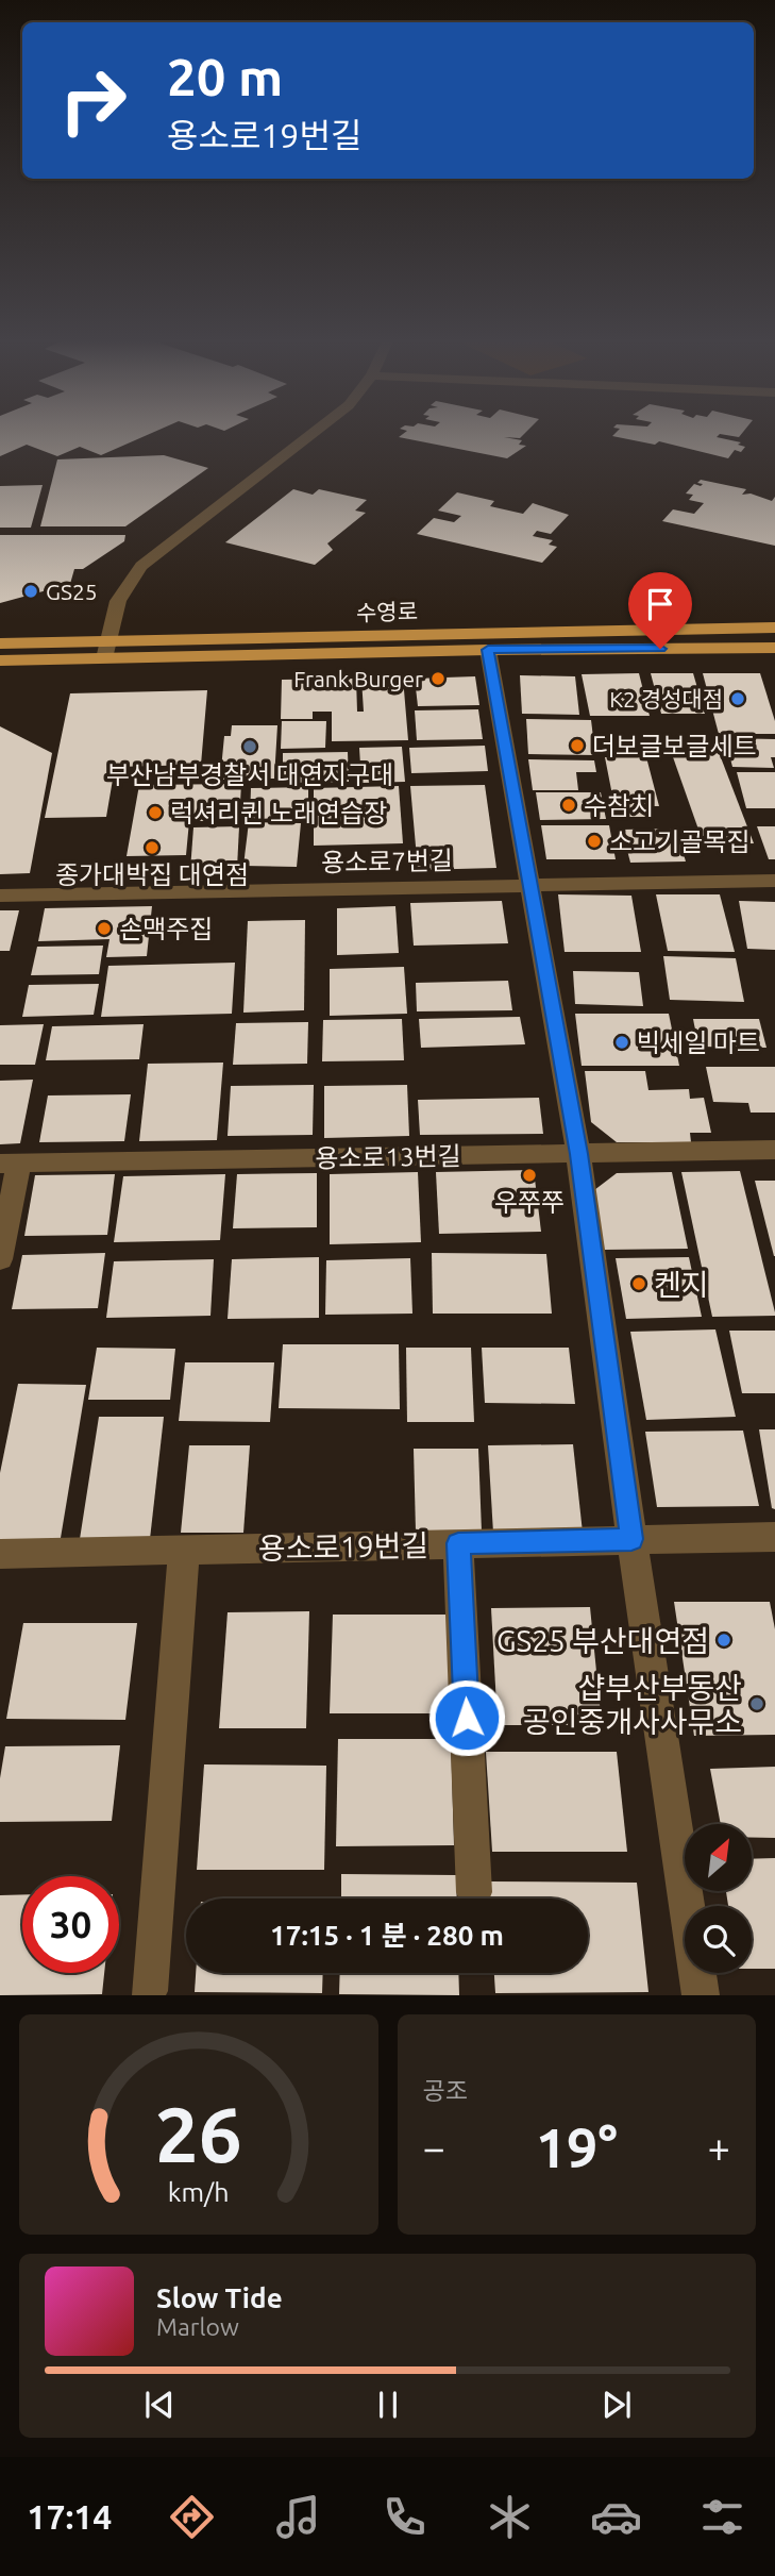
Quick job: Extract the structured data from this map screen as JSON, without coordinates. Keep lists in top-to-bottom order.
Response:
{
  "streets": {
    "main road": ["수영로"],
    "street": ["용소로7번길", "용소로13번길", "용소로19번길"]
  },
  "places": [
    "GS25",
    "Frank Burger",
    "K2 경성대점",
    "더보글보글세트",
    "부산남부경찰서 대연지구대",
    "수참치",
    "럭셔리퀸 노래연습장",
    "소고기골목집",
    "종가대박집 대연점",
    "손맥주집",
    "빅세일 마트",
    "우쭈쭈",
    "켄지",
    "GS25 부산대연점",
    "샵부산부동산 공인중개사사무소"
  ],
  "north": "top right",
  "page": {
    "turn": ["20 m", "용소로19번길"],
    "limit": "30",
    "trip": "17:15 · 1 분 · 280 m",
    "tile": "공조",
    "heat": ["−", "19°", "+"],
    "song": ["Slow Tide", "Marlow"],
    "tabs": "17:14",
    "gauge": ["26", "km/h"]
  }
}
